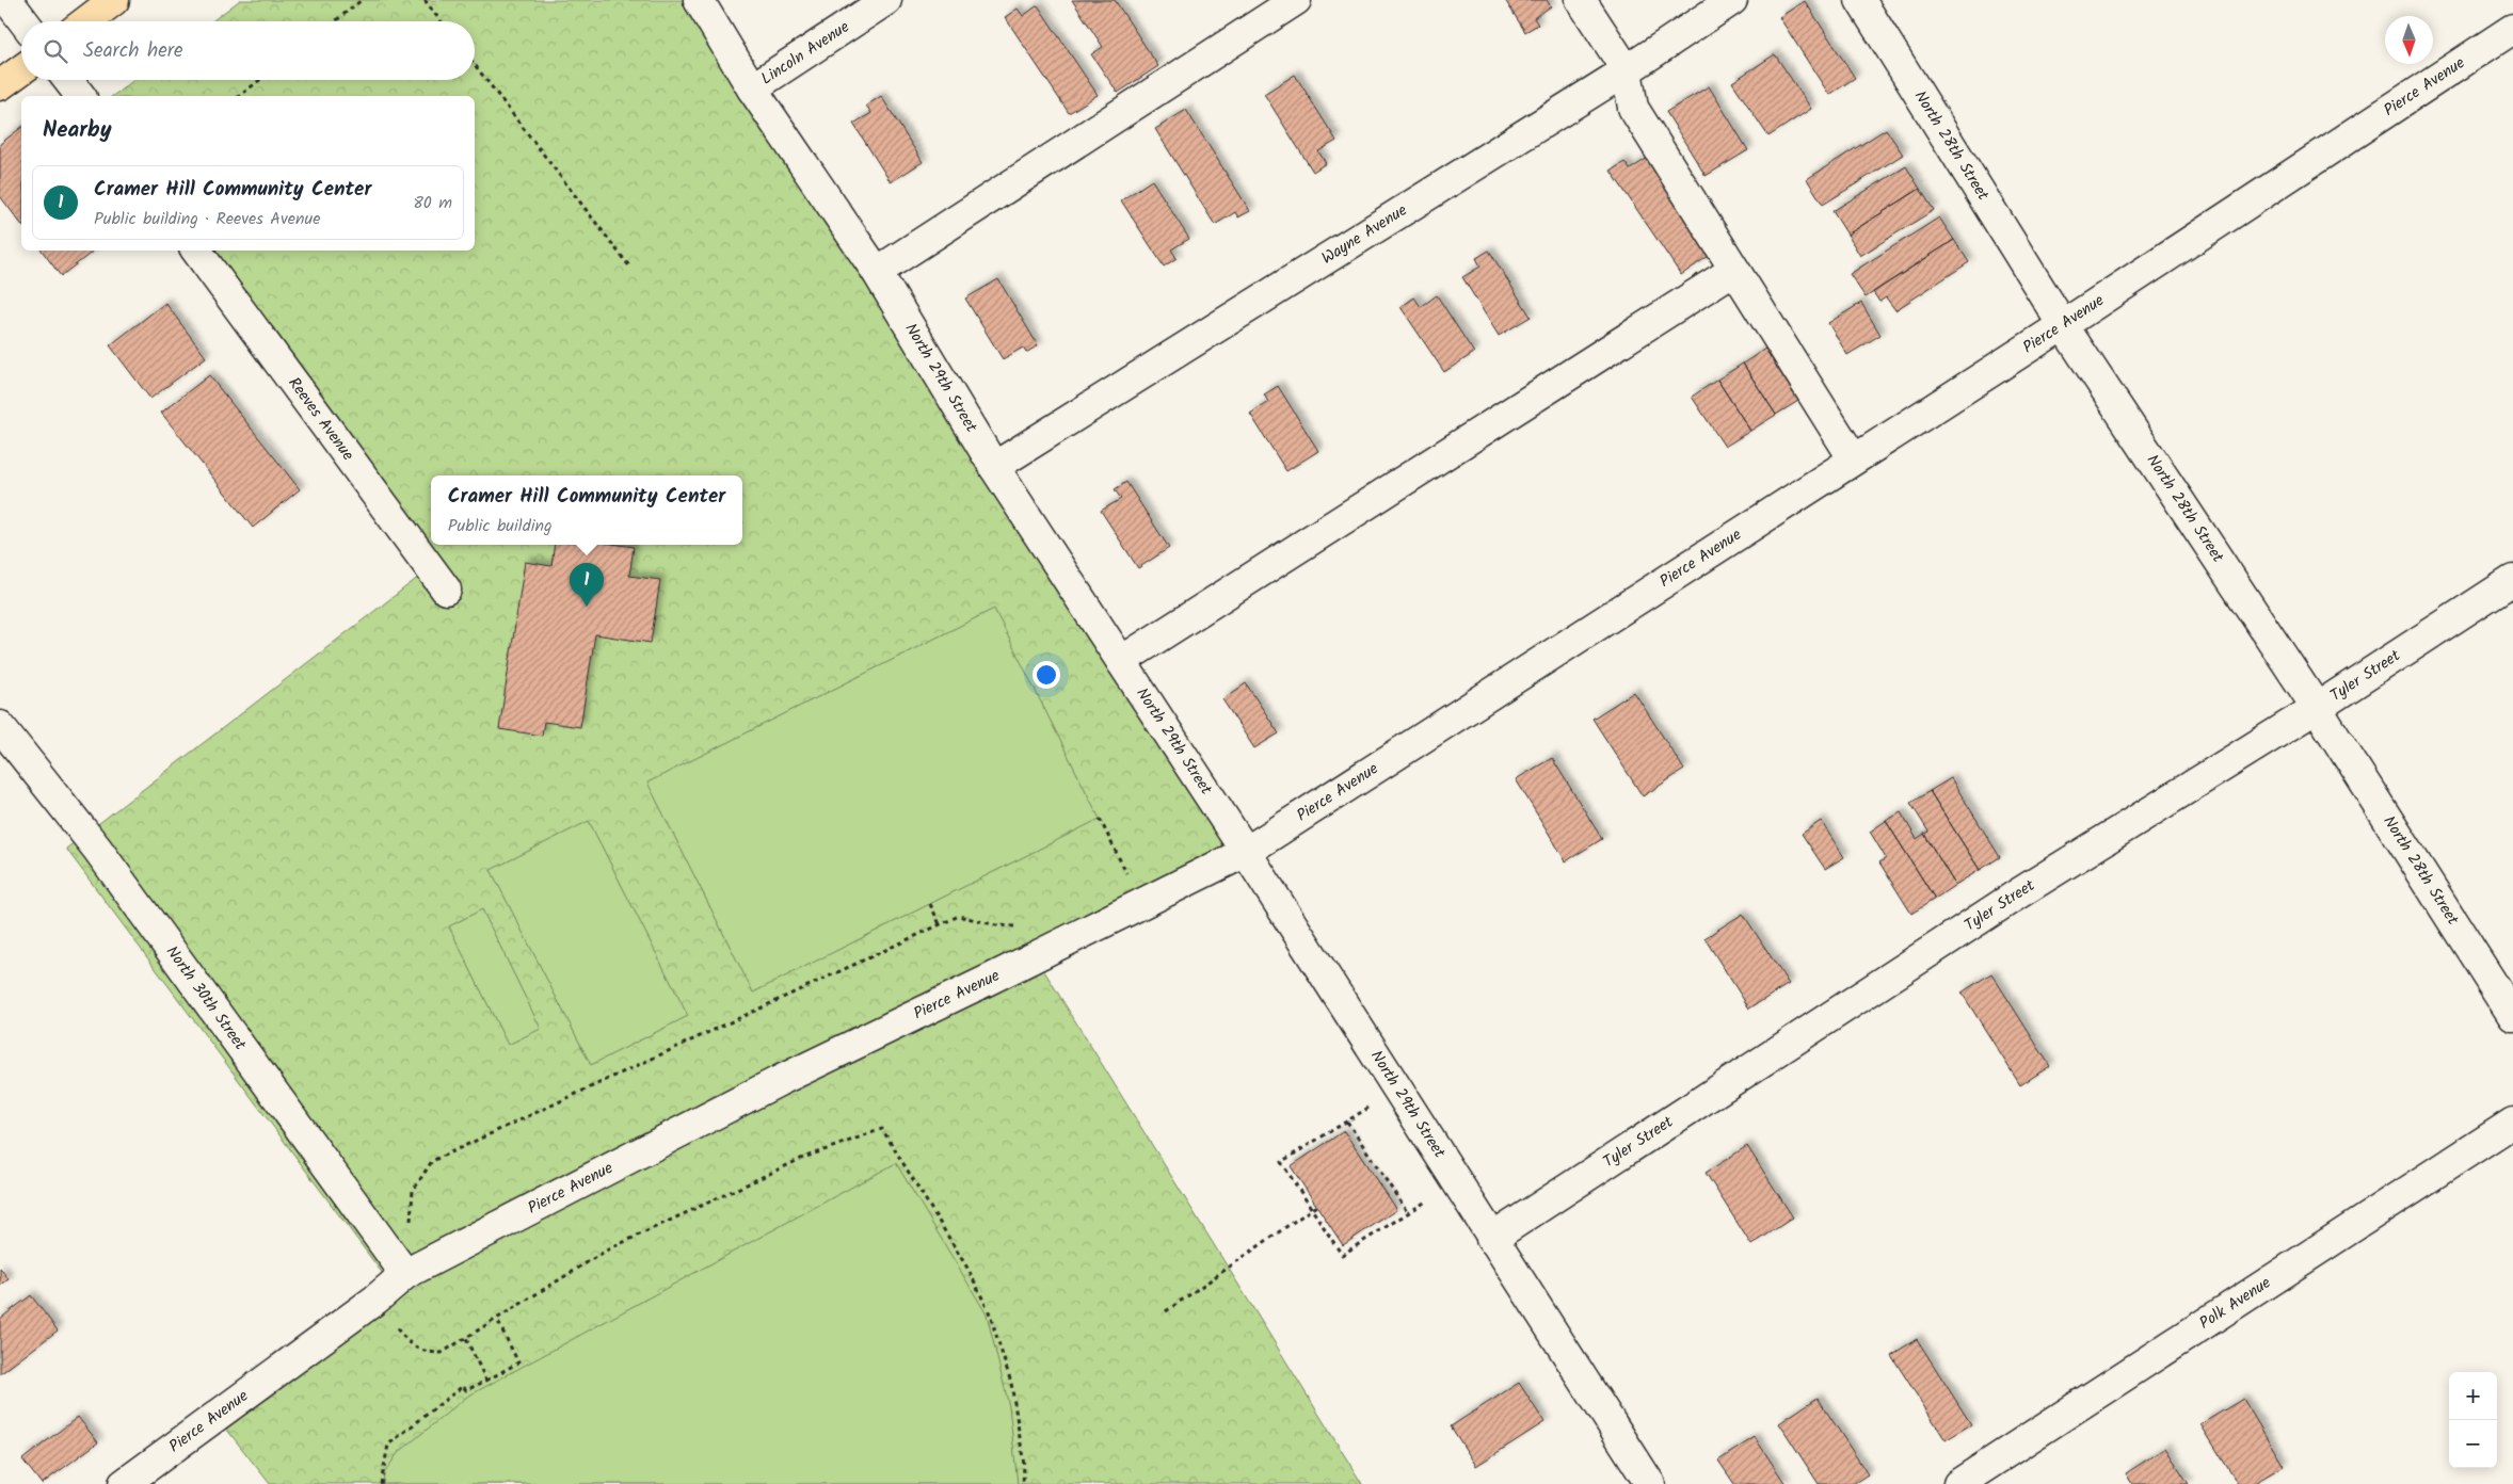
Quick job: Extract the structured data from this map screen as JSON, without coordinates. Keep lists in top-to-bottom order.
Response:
{
  "streets": {
    "street": [
      "Lincoln Avenue",
      "Pierce Avenue",
      "North 28th Street",
      "Wayne Avenue",
      "North 29th Street",
      "Reeves Avenue",
      "Tyler Street",
      "North 30th Street",
      "Polk Avenue"
    ]
  },
  "crossings": [
    ["Lincoln Avenue", "North 29th Street"],
    ["Pierce Avenue", "North 28th Street"],
    ["Pierce Avenue", "North 29th Street"],
    ["Pierce Avenue", "North 30th Street"],
    ["North 28th Street", "Tyler Street"],
    ["Wayne Avenue", "North 29th Street"],
    ["North 29th Street", "Tyler Street"]
  ],
  "north": "bottom",
  "page": {
    "search": "Search here",
    "heading": "Nearby",
    "list": [
      {
        "mark": "1",
        "name": "Cramer Hill Community Center",
        "note": "Public building · Reeves Avenue",
        "value": "80 m"
      }
    ],
    "popup": ["Cramer Hill Community Center", "Public building"],
    "pins": "1",
    "map_buttons": ["+", "−"]
  }
}
